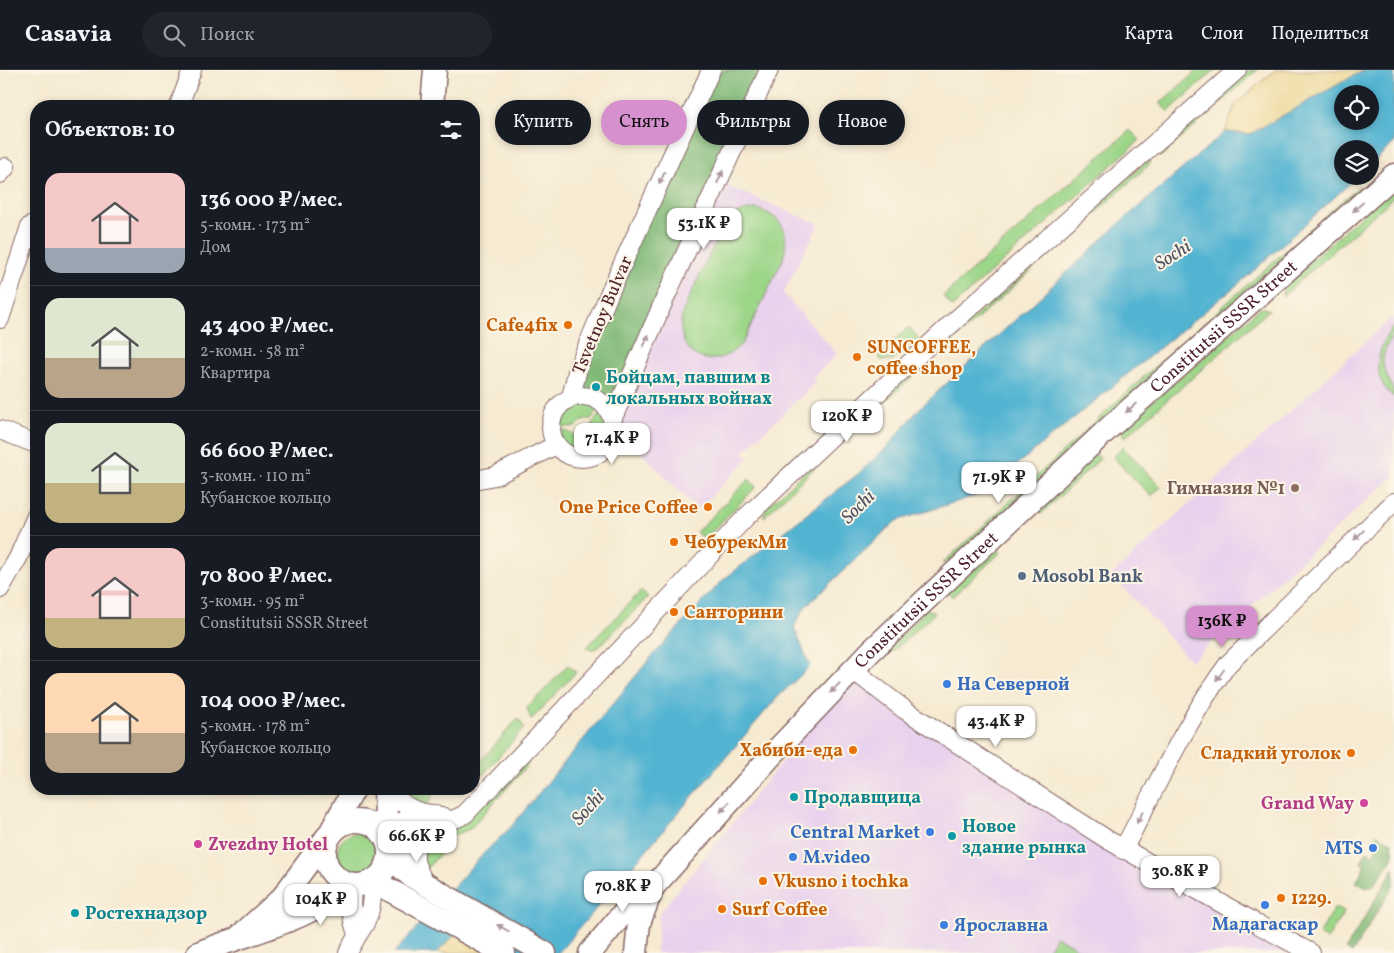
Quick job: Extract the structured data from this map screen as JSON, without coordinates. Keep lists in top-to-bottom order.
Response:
{
  "streets": {
    "main road": ["Constitutsii SSSR Street"],
    "street": ["Tsvetnoy Bulvar"]
  },
  "one_way": ["Constitutsii SSSR Street"],
  "water": ["Sochi"],
  "places": [
    "Cafe4fix",
    "SUNCOFFEE, coffee shop",
    "Бойцам, павшим в локальных войнах",
    "Гимназия №1",
    "One Price Coffee",
    "ЧебурекМи",
    "Mosobl Bank",
    "Санторини",
    "На Северной",
    "Хабиби-еда",
    "Сладкий уголок",
    "Продавщица",
    "Grand Way",
    "Central Market",
    "Новое здание рынка",
    "Zvezdny Hotel",
    "MTS",
    "M.video",
    "Vkusno i tochka",
    "1229.",
    "Мадагаскар",
    "Surf Coffee",
    "Ростехнадзор",
    "Ярославна"
  ],
  "page": {
    "header": "Casavia",
    "search": "Поиск",
    "nav": ["Карта", "Слои", "Поделиться"],
    "chip": [
      "Купить",
      "Снять",
      "Фильтры",
      "Новое"
    ],
    "heading": "Объектов: 10",
    "list": [
      {
        "name": "136 000 ₽/мес.",
        "note": "5-комн. · 173 m² · Дом"
      },
      {
        "name": "43 400 ₽/мес.",
        "note": "2-комн. · 58 m² · Квартира"
      },
      {
        "name": "66 600 ₽/мес.",
        "note": "3-комн. · 110 m² · Кубанское кольцо"
      },
      {
        "name": "70 800 ₽/мес.",
        "note": "3-комн. · 95 m² · Constitutsii SSSR Street"
      },
      {
        "name": "104 000 ₽/мес.",
        "note": "5-комн. · 178 m² · Кубанское кольцо"
      }
    ],
    "price": [
      "53.1K ₽",
      "120K ₽",
      "71.4K ₽",
      "71.9K ₽",
      "136K ₽",
      "43.4K ₽",
      "66.6K ₽",
      "30.8K ₽",
      "70.8K ₽",
      "104K ₽"
    ]
  }
}
